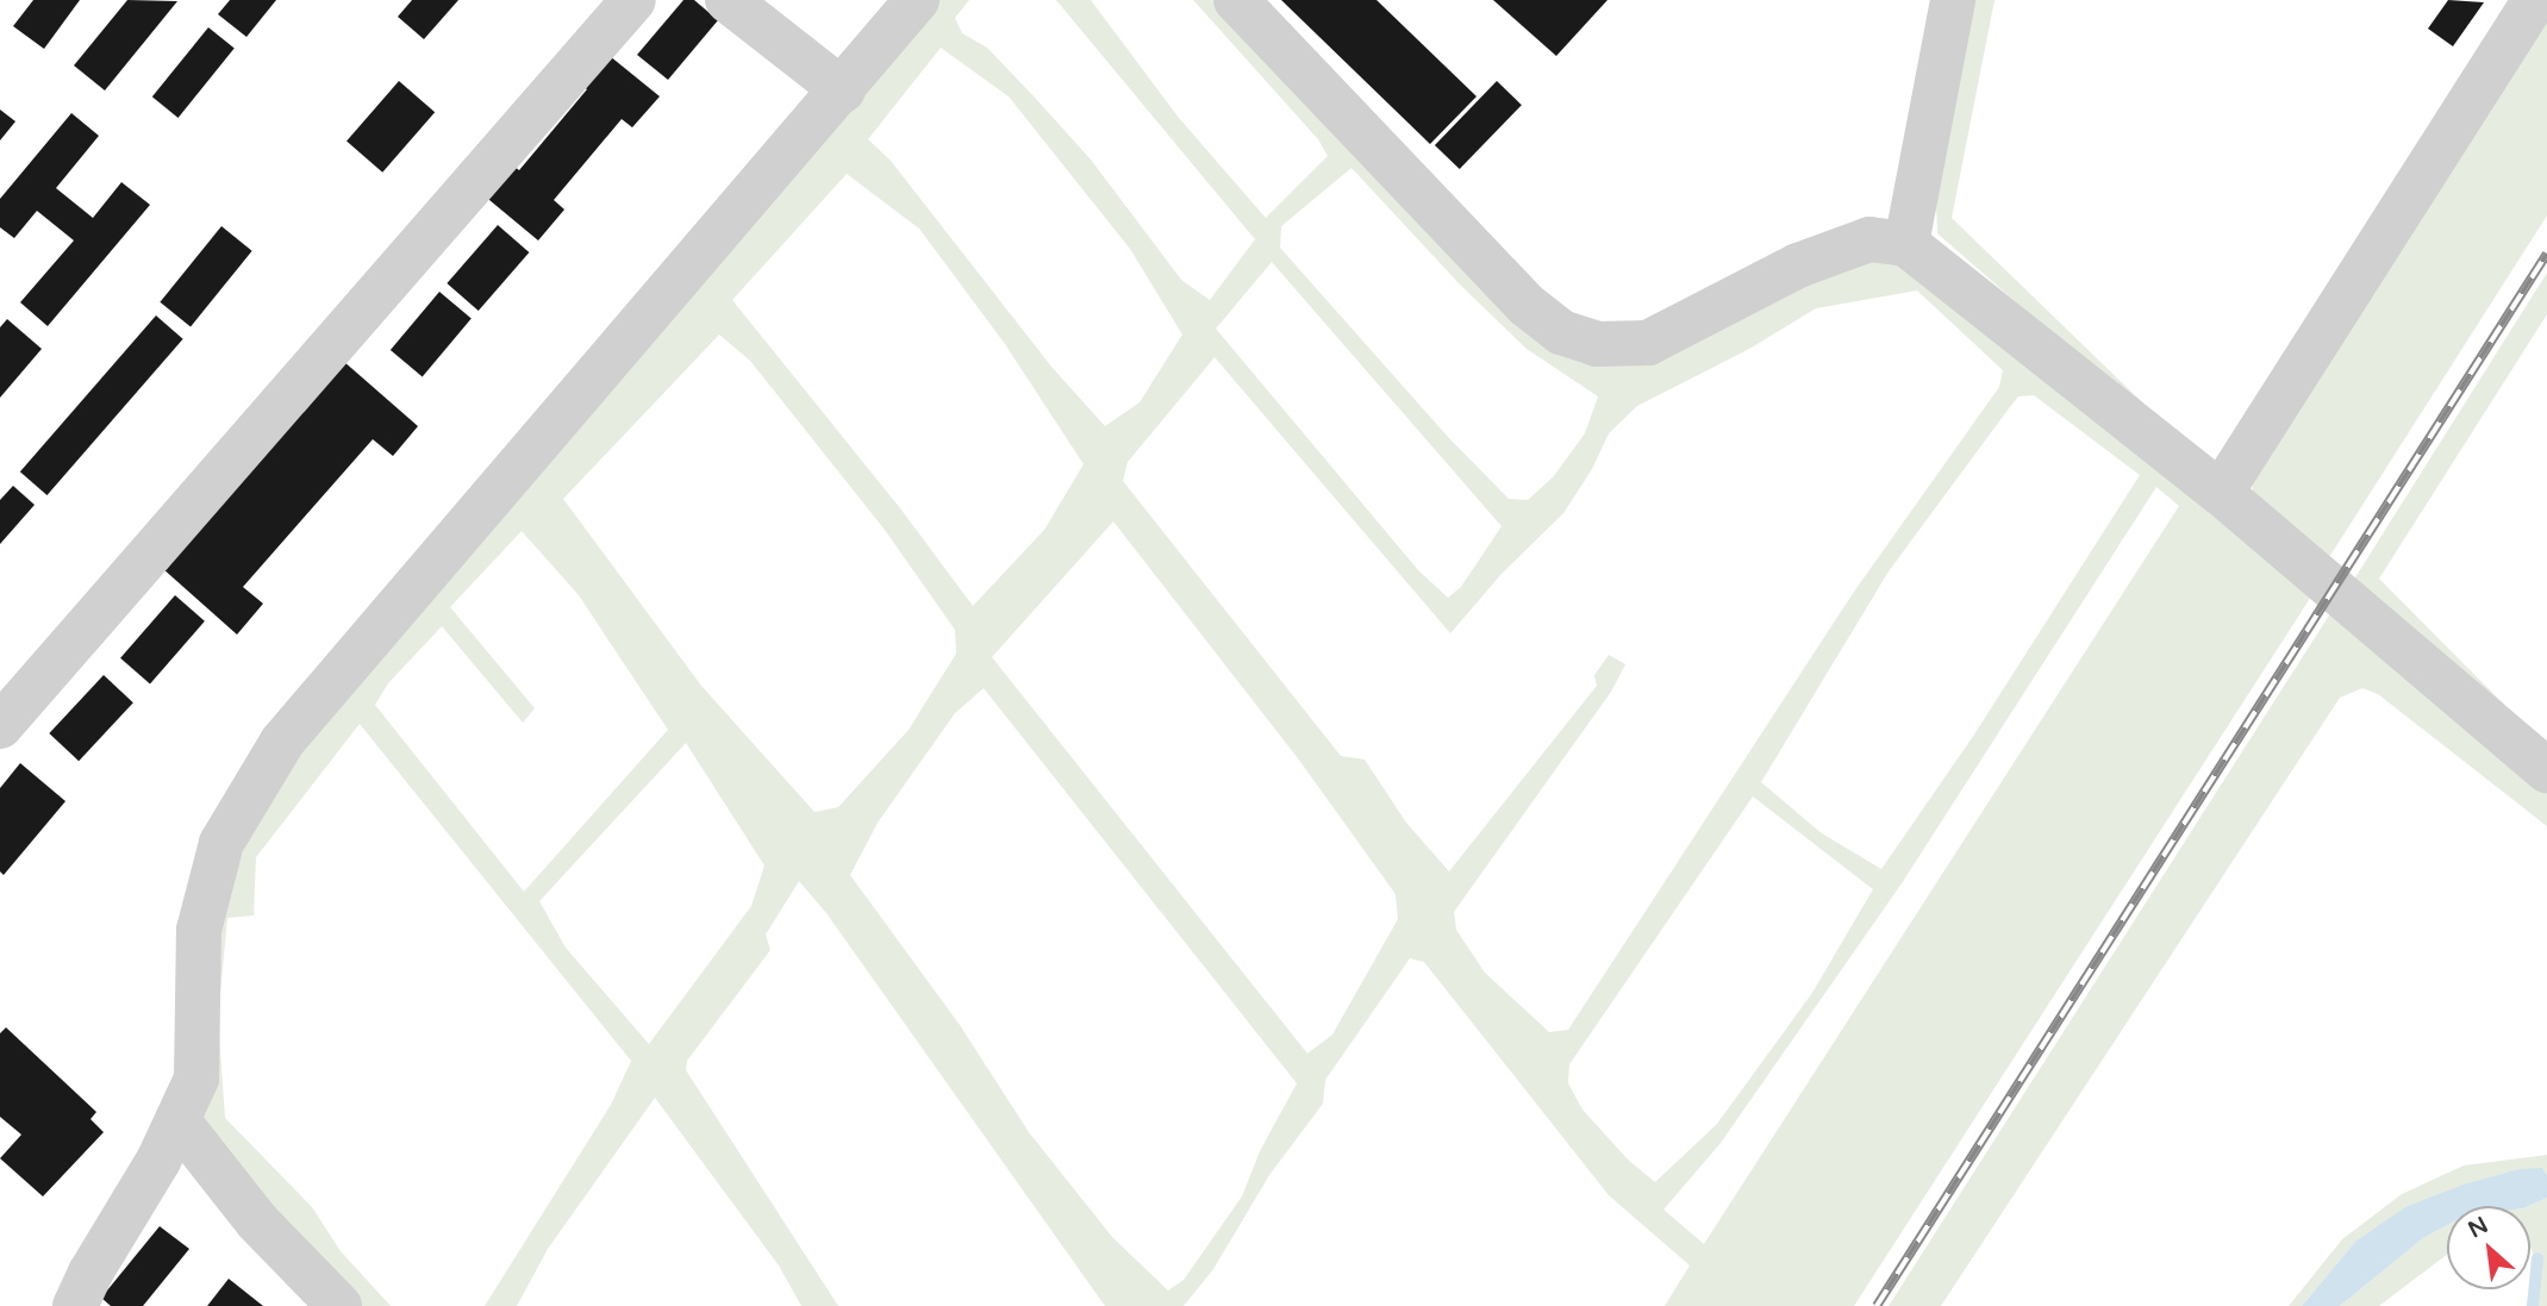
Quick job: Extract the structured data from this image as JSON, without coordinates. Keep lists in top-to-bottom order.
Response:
{
  "north": "top left"
}
